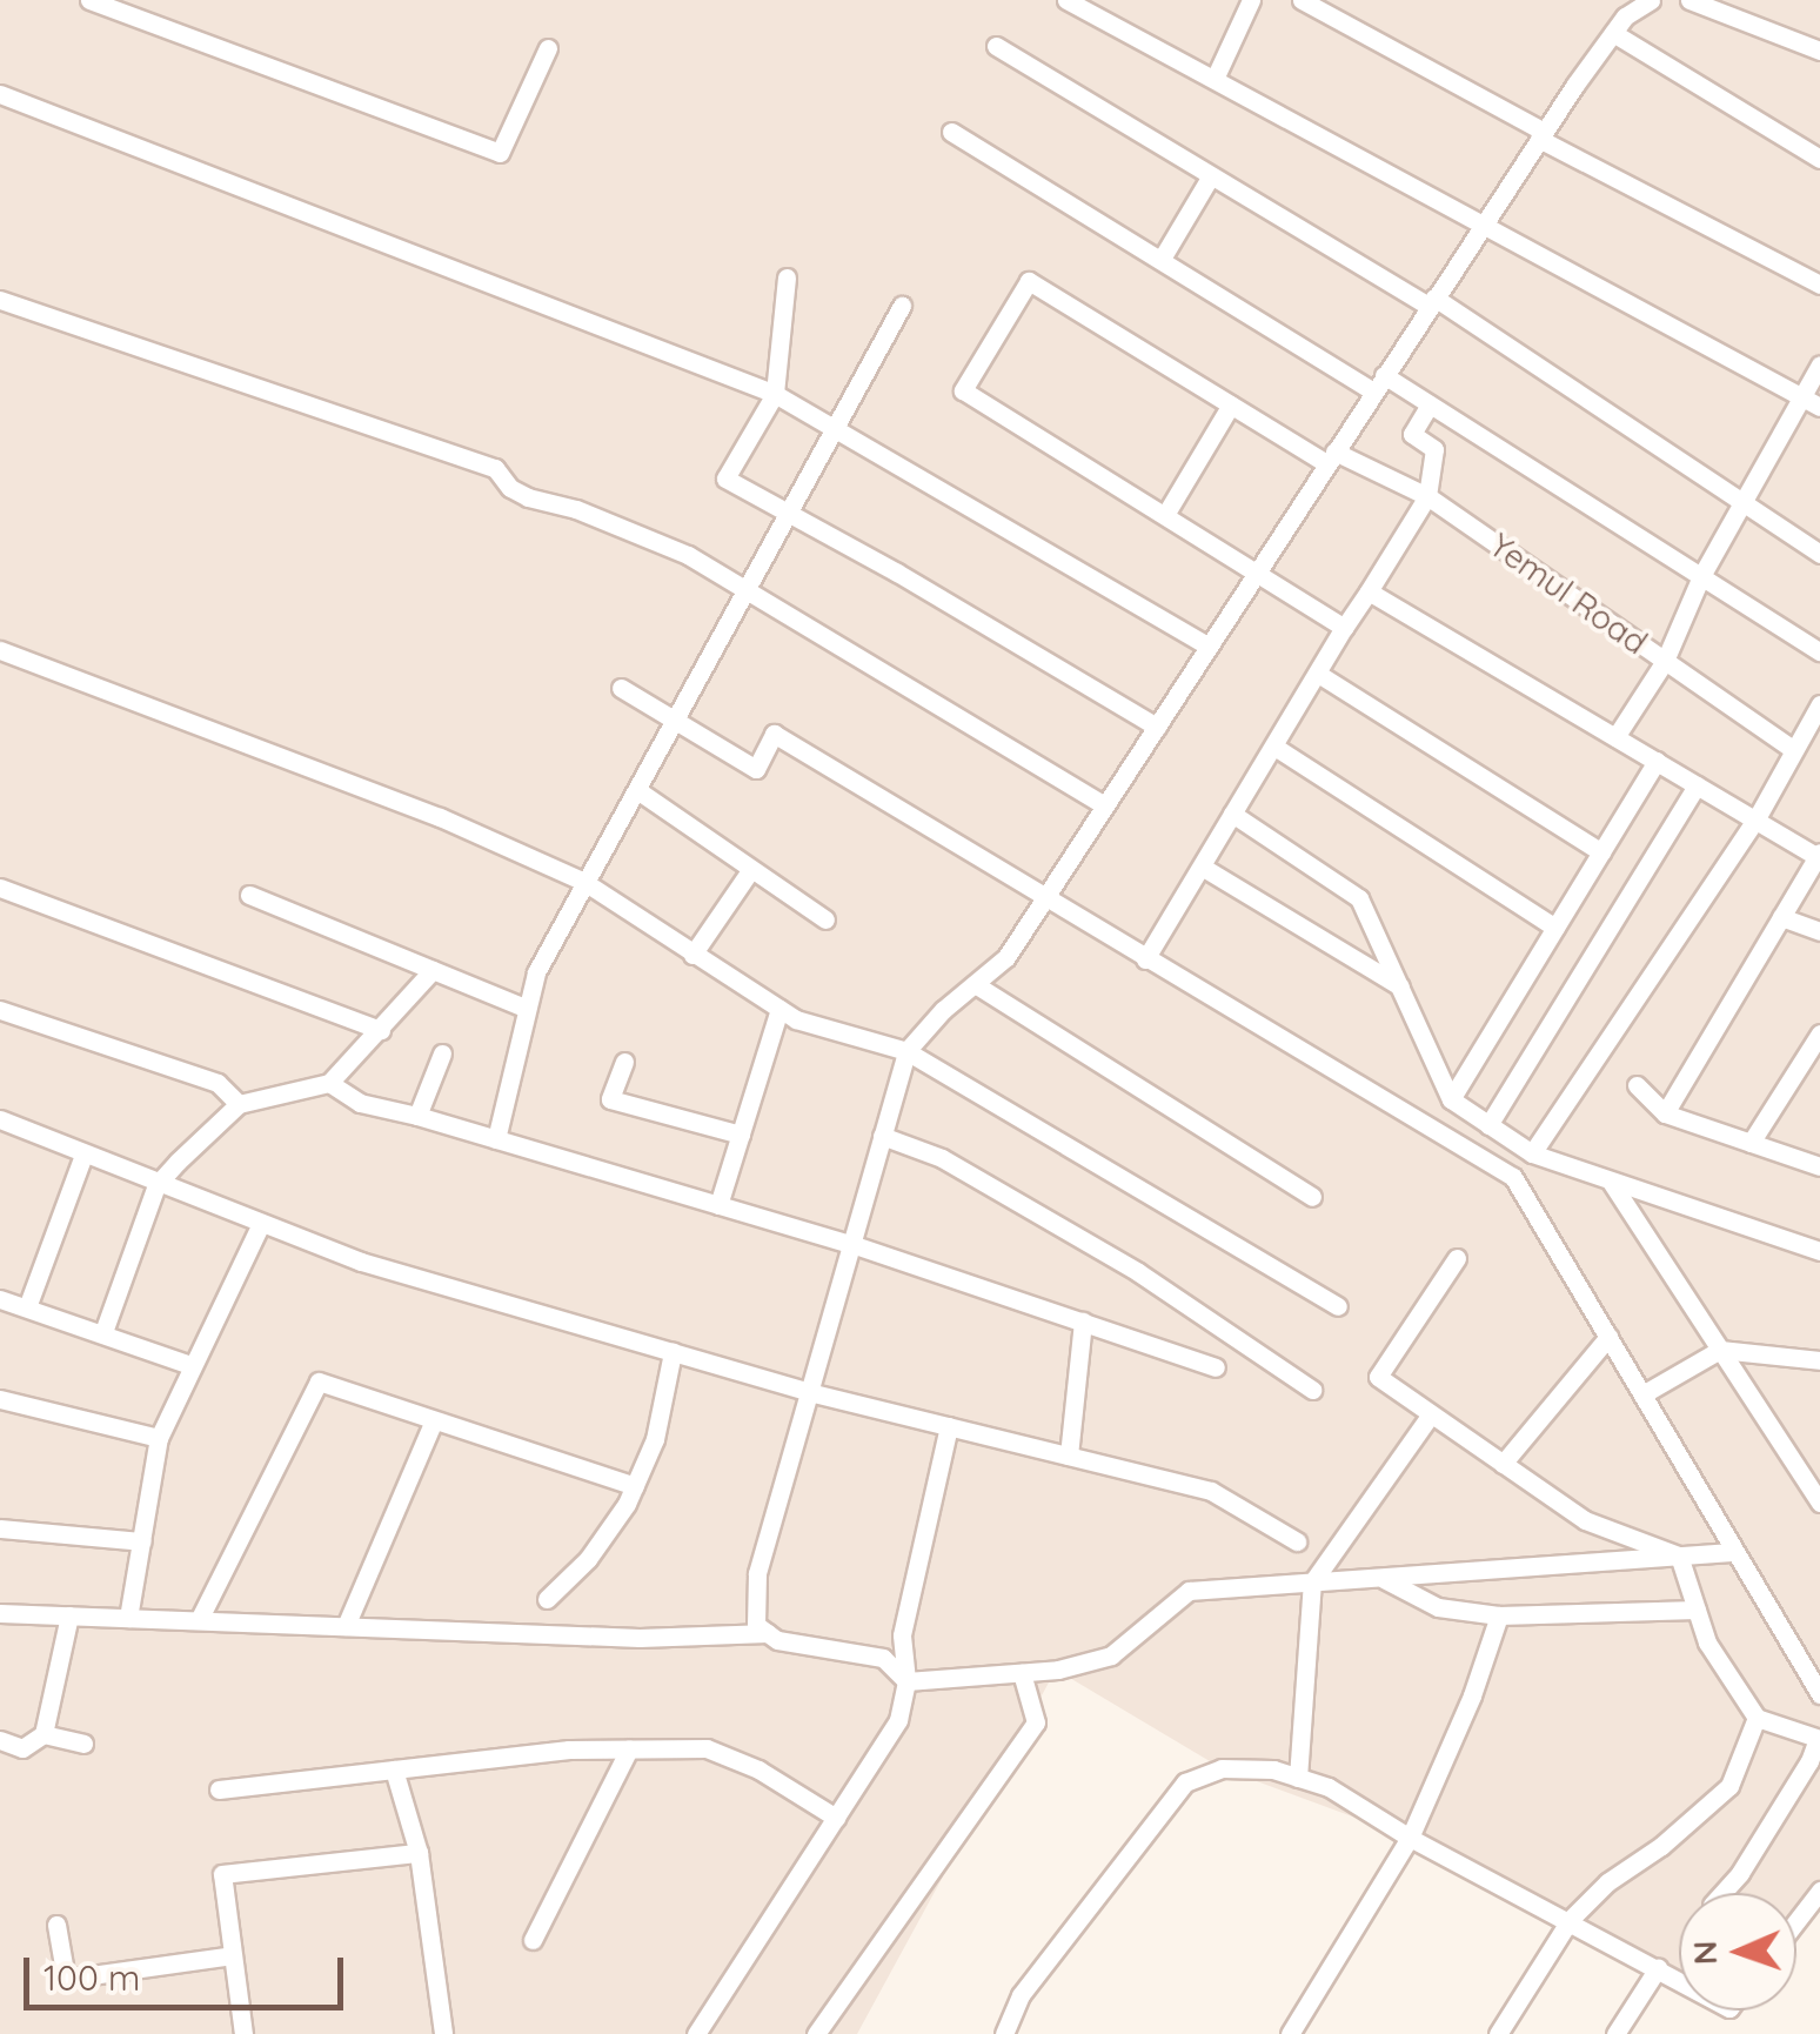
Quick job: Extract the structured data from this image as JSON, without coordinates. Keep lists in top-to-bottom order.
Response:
{
  "streets": {
    "street": ["Yemul Road"]
  },
  "scale_bar": "100 m",
  "north": "left"
}
